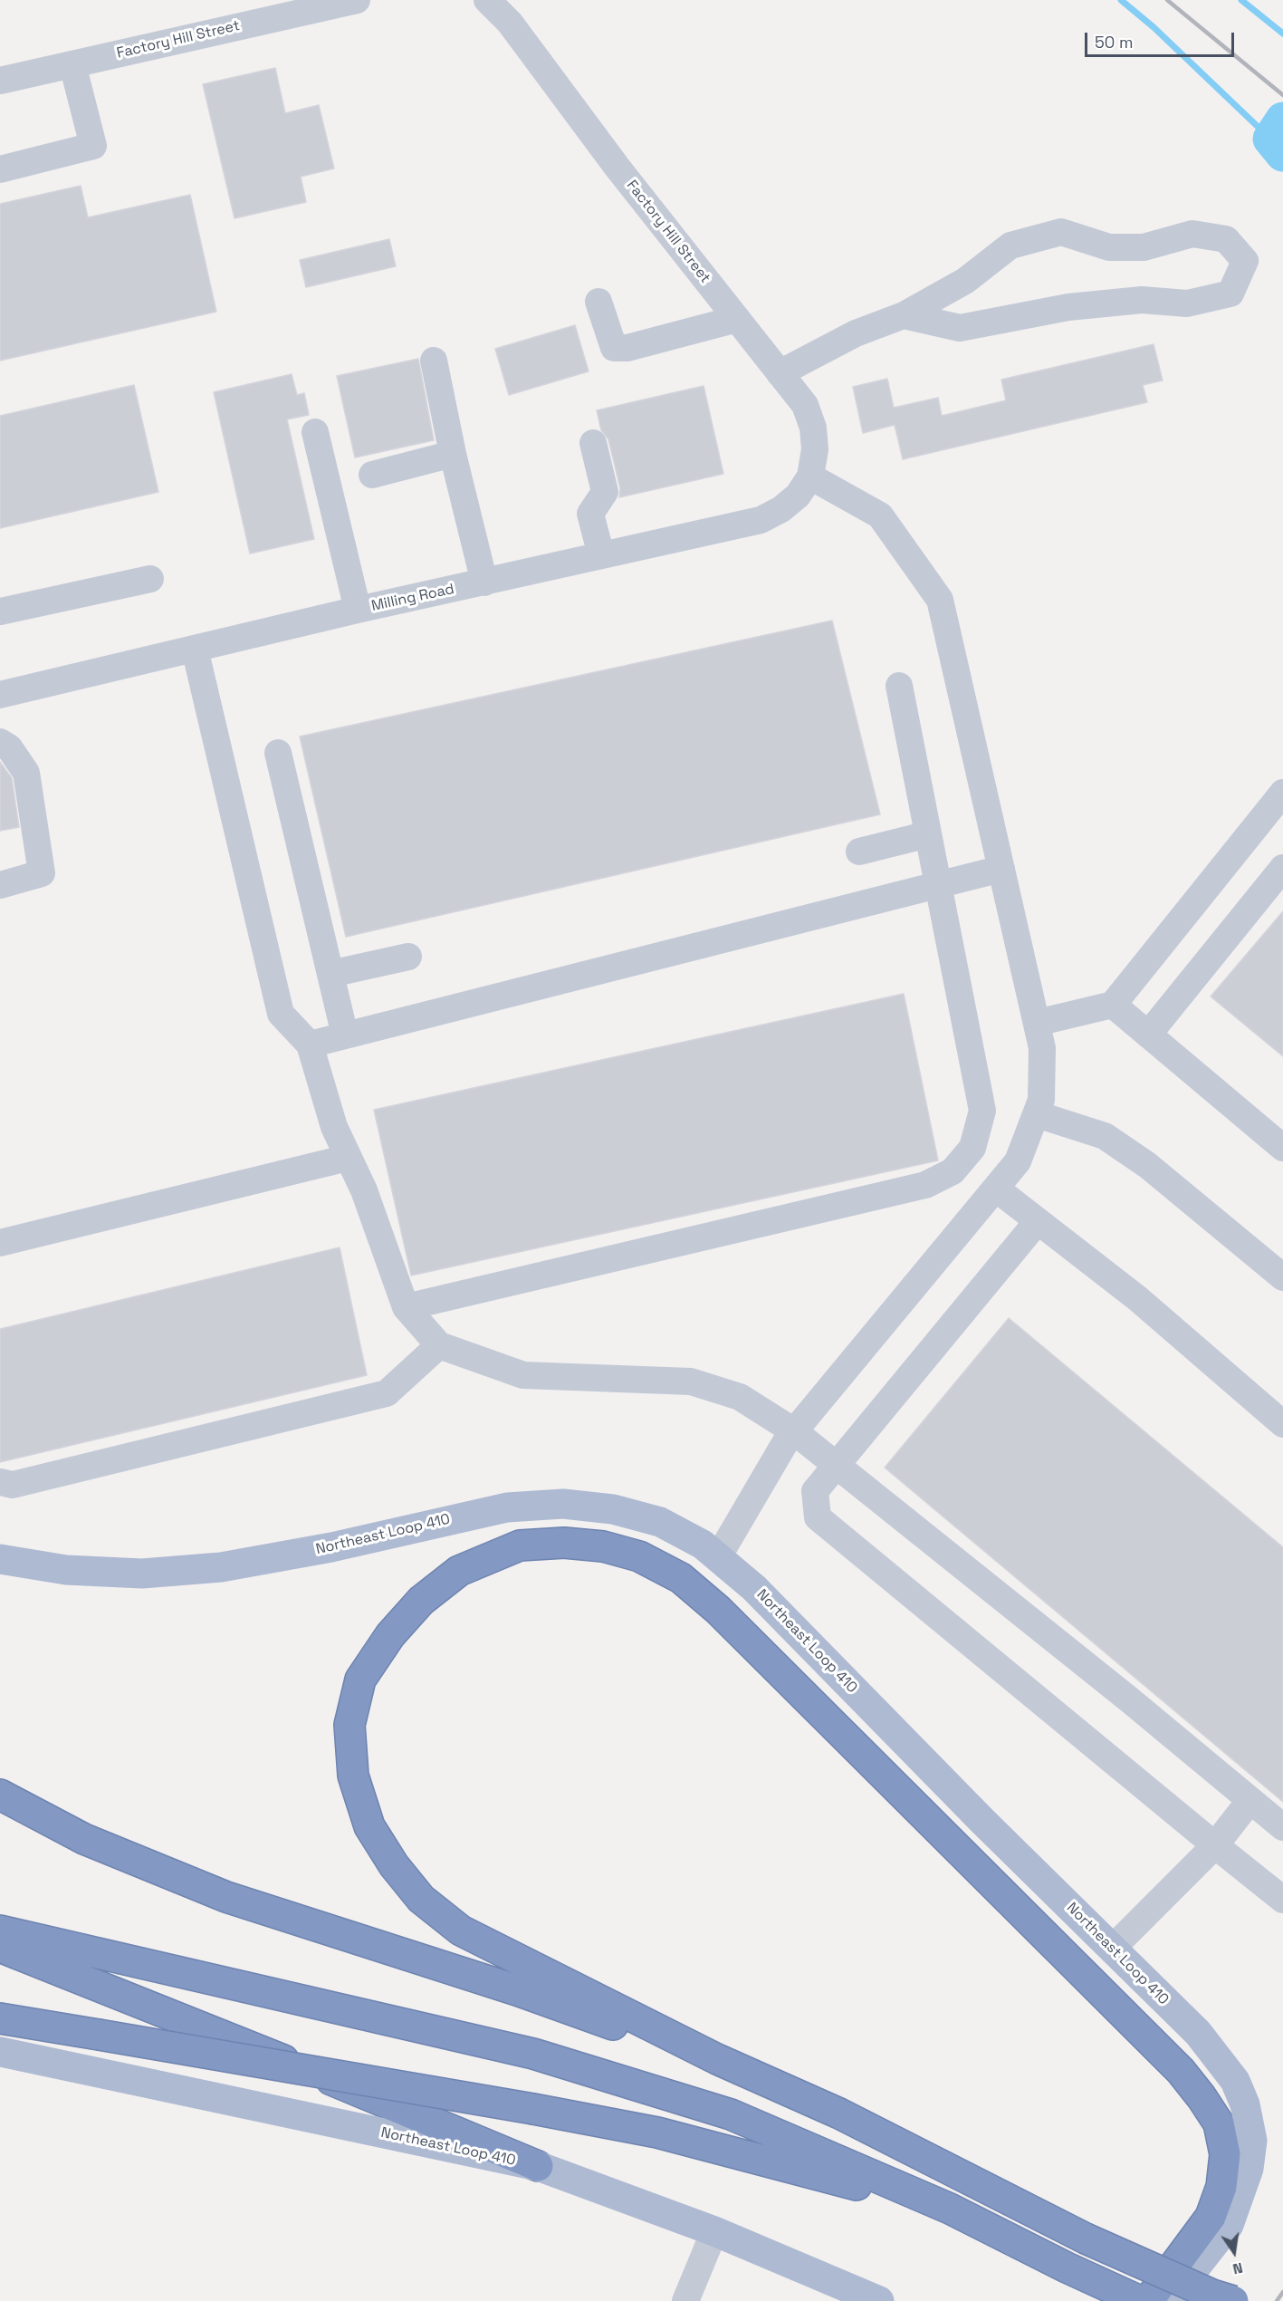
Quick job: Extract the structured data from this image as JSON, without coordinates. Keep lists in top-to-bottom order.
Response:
{
  "streets": {
    "main road": ["Northeast Loop 410"],
    "street": ["Factory Hill Street", "Milling Road"]
  },
  "crossings": [
    ["Factory Hill Street", "Milling Road"]
  ],
  "scale_bar": "50 m",
  "north": "bottom"
}
